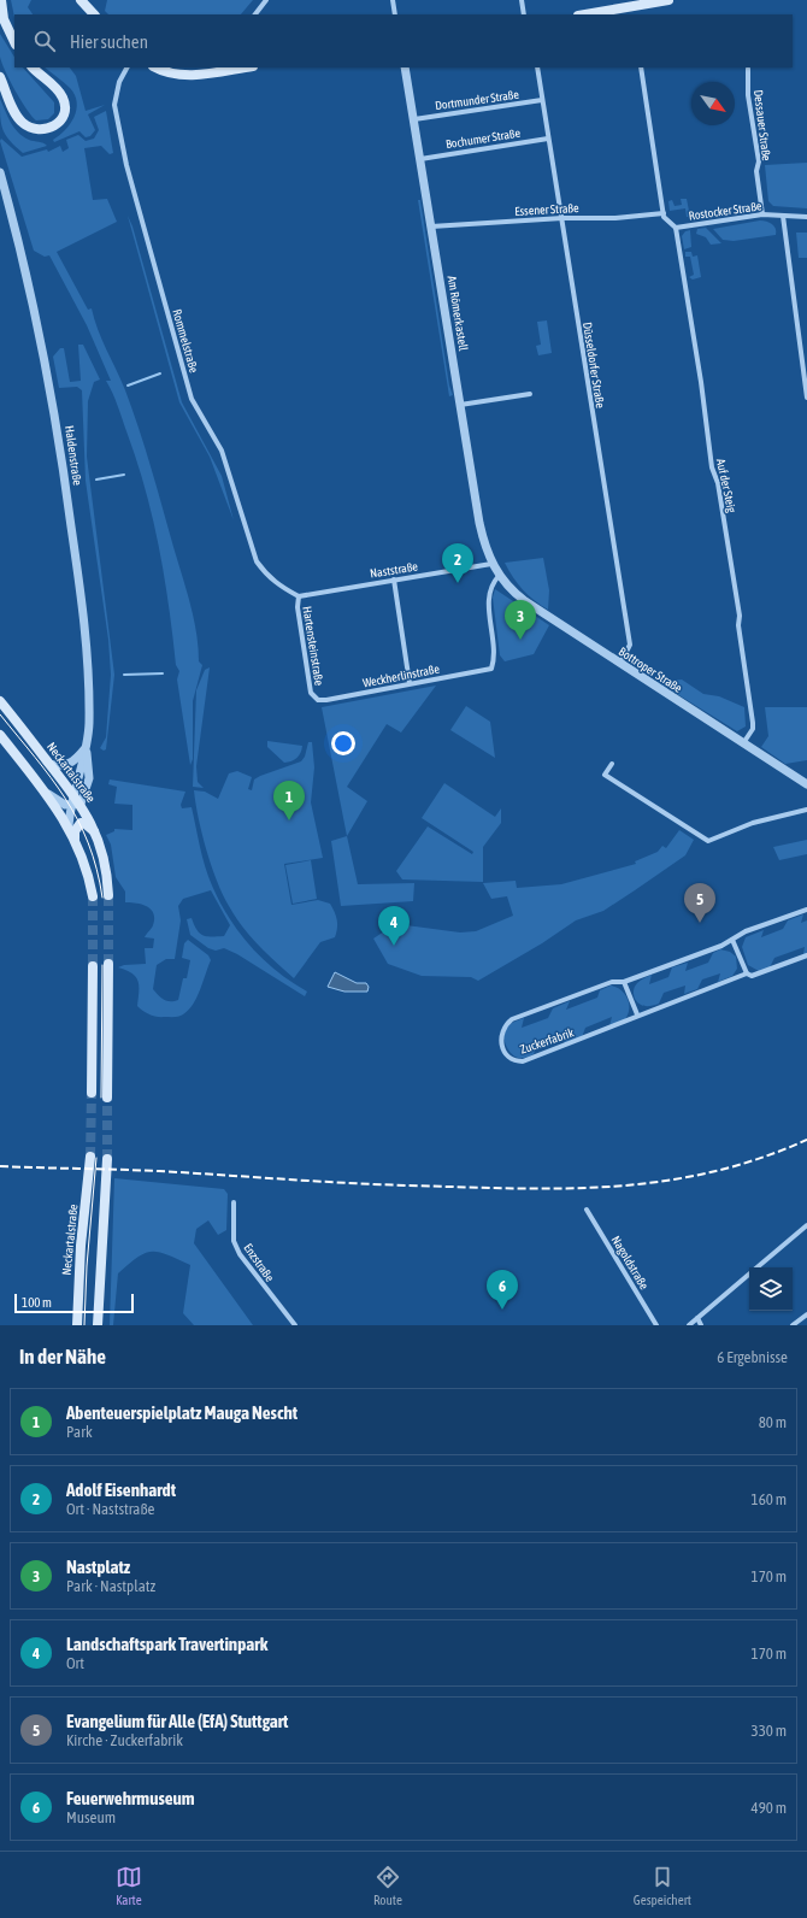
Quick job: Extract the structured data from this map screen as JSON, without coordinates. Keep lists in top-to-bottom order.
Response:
{
  "streets": {
    "main road": ["Neckartalstraße"],
    "street": [
      "Dortmunder Straße",
      "Dessauer Straße",
      "Bochumer Straße",
      "Essener Straße",
      "Rostocker Straße",
      "Am Römerkastell",
      "Rommelstraße",
      "Düsseldorfer Straße",
      "Haldenstraße",
      "Auf der Steig",
      "Naststraße",
      "Hartensteinstraße",
      "Bottroper Straße",
      "Weckherlinstraße",
      "Zuckerfabrik",
      "Enzstraße",
      "Nagoldstraße"
    ]
  },
  "crossings": [
    ["Dortmunder Straße", "Am Römerkastell"],
    ["Dortmunder Straße", "Düsseldorfer Straße"],
    ["Dessauer Straße", "Rostocker Straße"],
    ["Bochumer Straße", "Am Römerkastell"],
    ["Bochumer Straße", "Düsseldorfer Straße"],
    ["Essener Straße", "Am Römerkastell"],
    ["Essener Straße", "Düsseldorfer Straße"],
    ["Rostocker Straße", "Auf der Steig"],
    ["Am Römerkastell", "Naststraße"],
    ["Am Römerkastell", "Bottroper Straße"],
    ["Rommelstraße", "Naststraße"],
    ["Rommelstraße", "Hartensteinstraße"],
    ["Düsseldorfer Straße", "Bottroper Straße"],
    ["Haldenstraße", "Neckartalstraße"],
    ["Auf der Steig", "Bottroper Straße"],
    ["Naststraße", "Hartensteinstraße"],
    ["Naststraße", "Bottroper Straße"],
    ["Hartensteinstraße", "Weckherlinstraße"],
    ["Bottroper Straße", "Weckherlinstraße"]
  ],
  "scale_bar": "100 m",
  "north": "bottom right",
  "page": {
    "search": "Hier suchen",
    "pins": [
      "2",
      "3",
      "1",
      "5",
      "4",
      "6"
    ],
    "scale": "100 m",
    "heading": ["In der Nähe", "6 Ergebnisse"],
    "list": [
      {
        "mark": "1",
        "name": "Abenteuerspielplatz Mauga Nescht",
        "note": "Park",
        "value": "80 m"
      },
      {
        "mark": "2",
        "name": "Adolf Eisenhardt",
        "note": "Ort · Naststraße",
        "value": "160 m"
      },
      {
        "mark": "3",
        "name": "Nastplatz",
        "note": "Park · Nastplatz",
        "value": "170 m"
      },
      {
        "mark": "4",
        "name": "Landschaftspark Travertinpark",
        "note": "Ort",
        "value": "170 m"
      },
      {
        "mark": "5",
        "name": "Evangelium für Alle (EfA) Stuttgart",
        "note": "Kirche · Zuckerfabrik",
        "value": "330 m"
      },
      {
        "mark": "6",
        "name": "Feuerwehrmuseum",
        "note": "Museum",
        "value": "490 m"
      }
    ],
    "nav": ["Karte", "Route", "Gespeichert"]
  }
}
